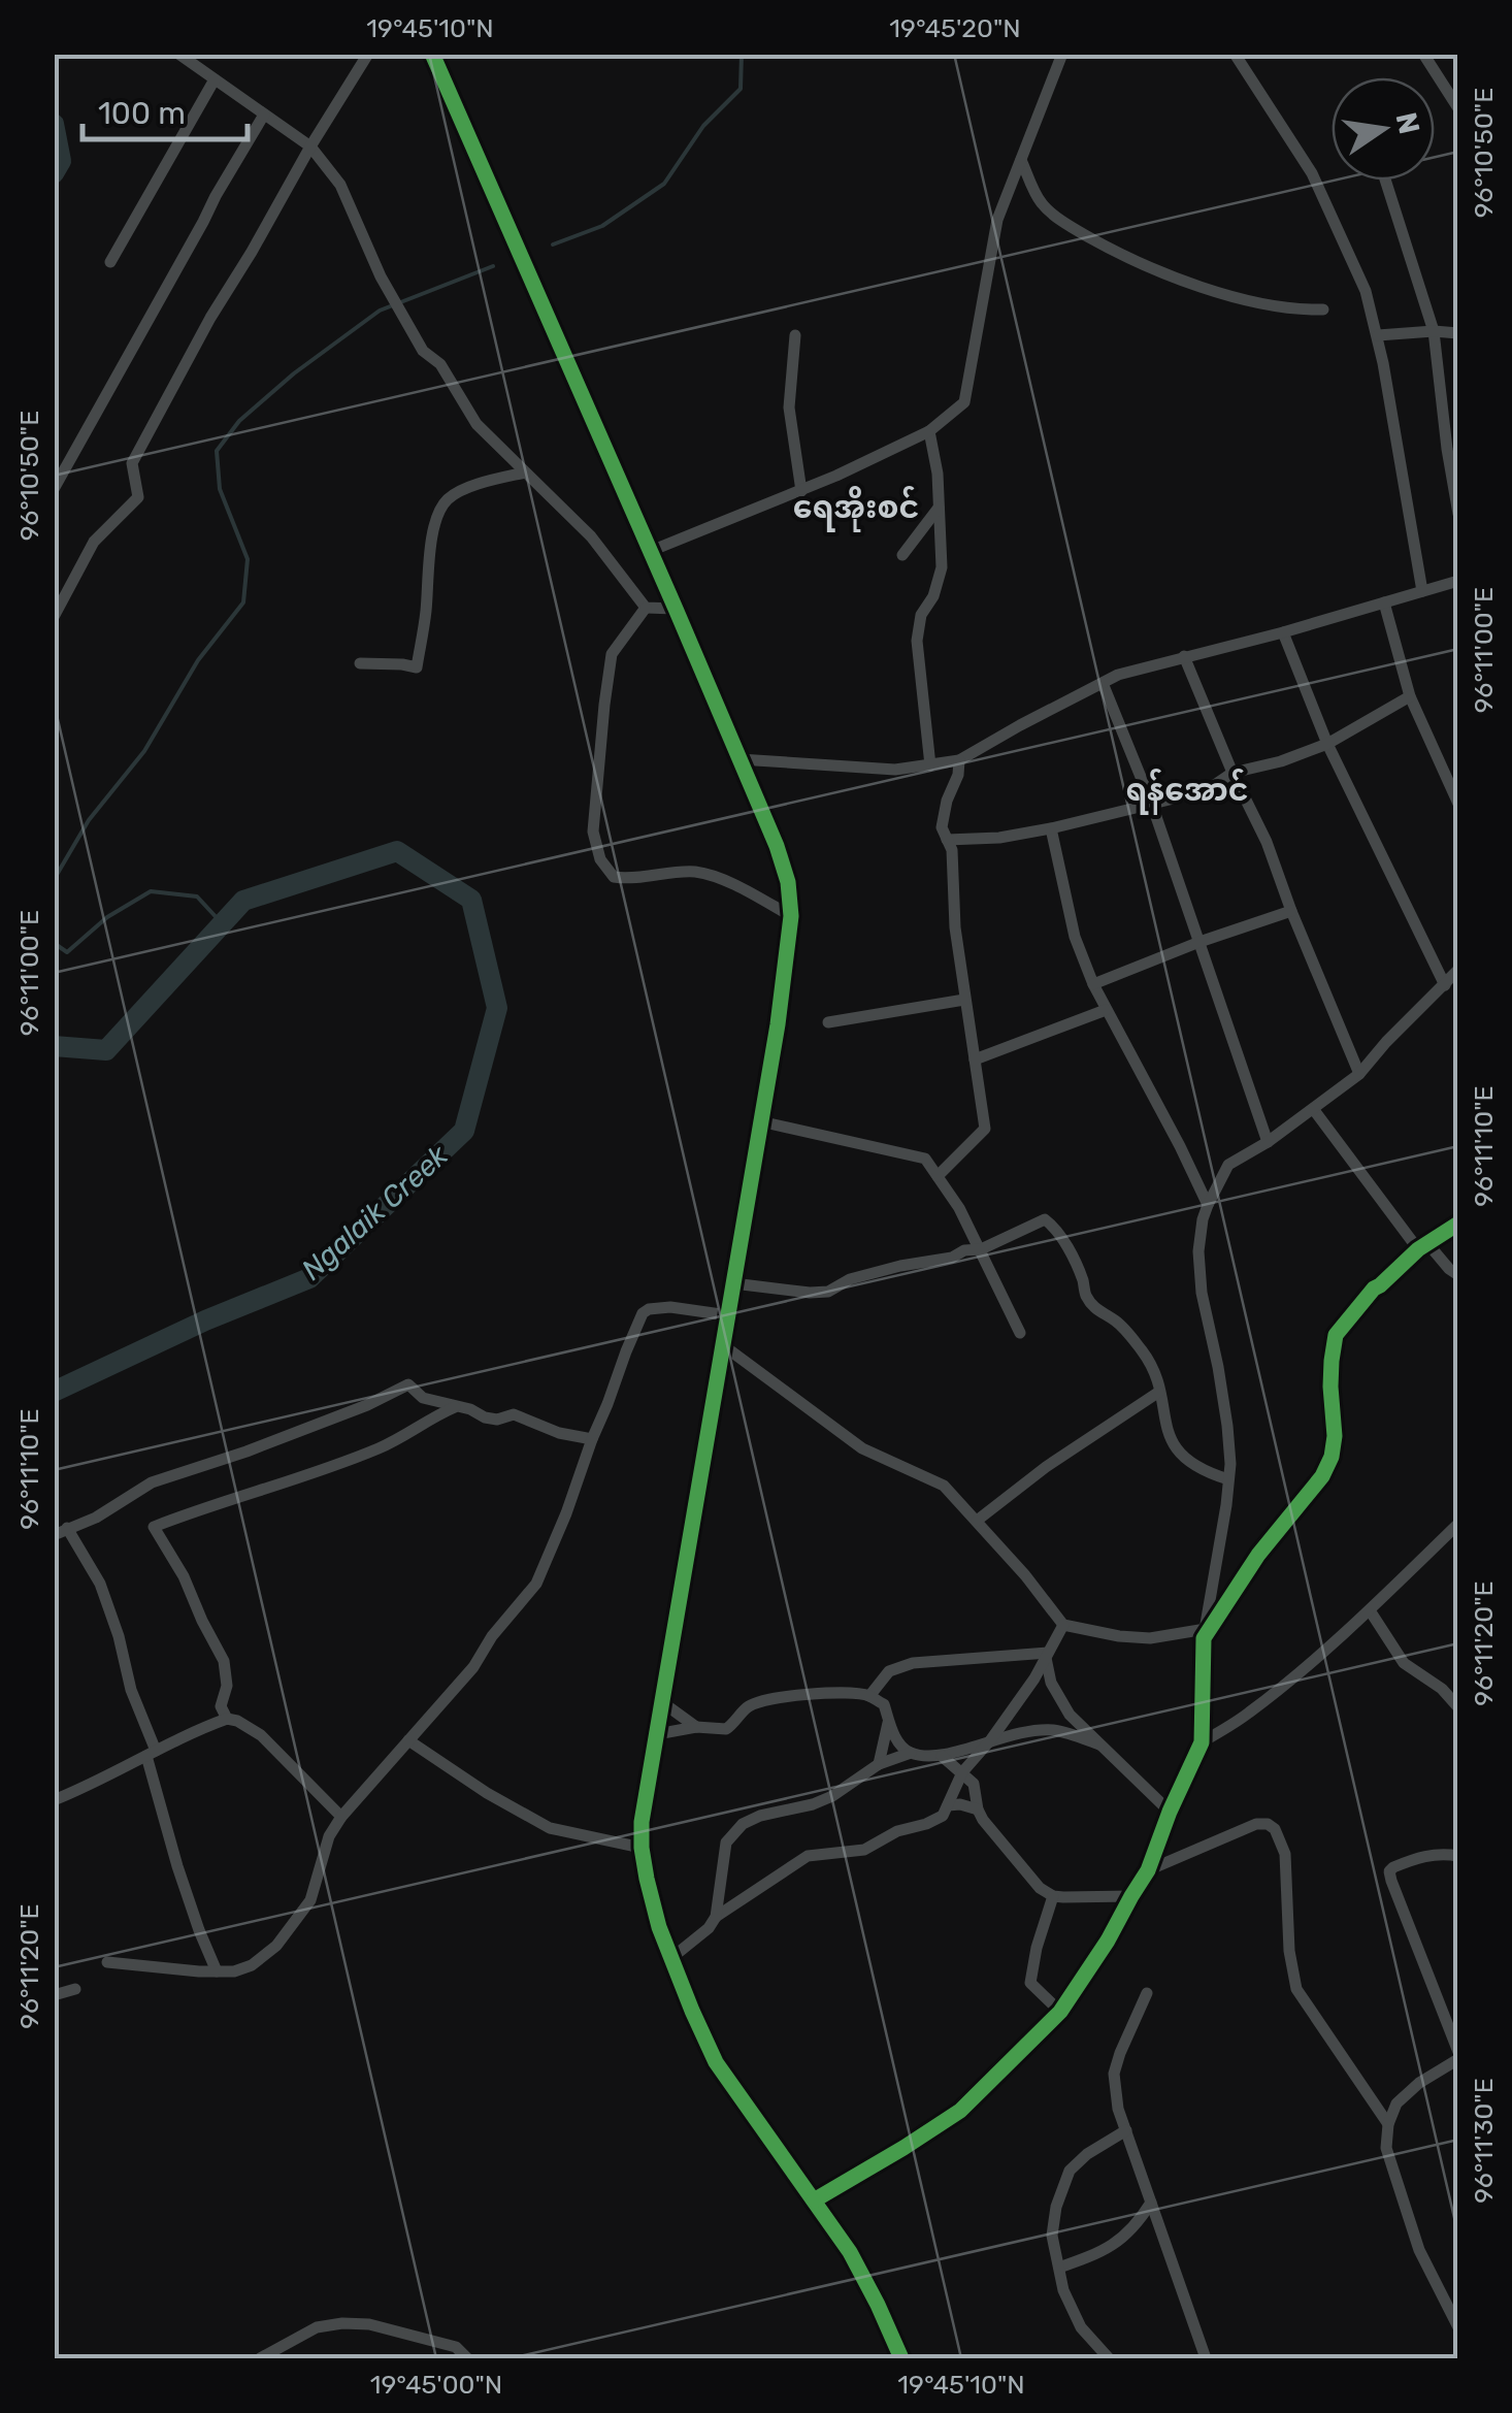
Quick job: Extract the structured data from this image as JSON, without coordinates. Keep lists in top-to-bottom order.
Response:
{
  "districts": ["ရေအိုးစင်", "ရန်အောင်"],
  "water": ["Ngalaik Creek"],
  "scale_bar": "100 m",
  "north": "right",
  "coordinates": [
    "19°45'10\"N",
    "19°45'20\"N",
    "96°10'50\"E",
    "96°11'00\"E",
    "96°11'10\"E",
    "96°11'20\"E",
    "96°11'30\"E",
    "19°45'00\"N"
  ]
}
